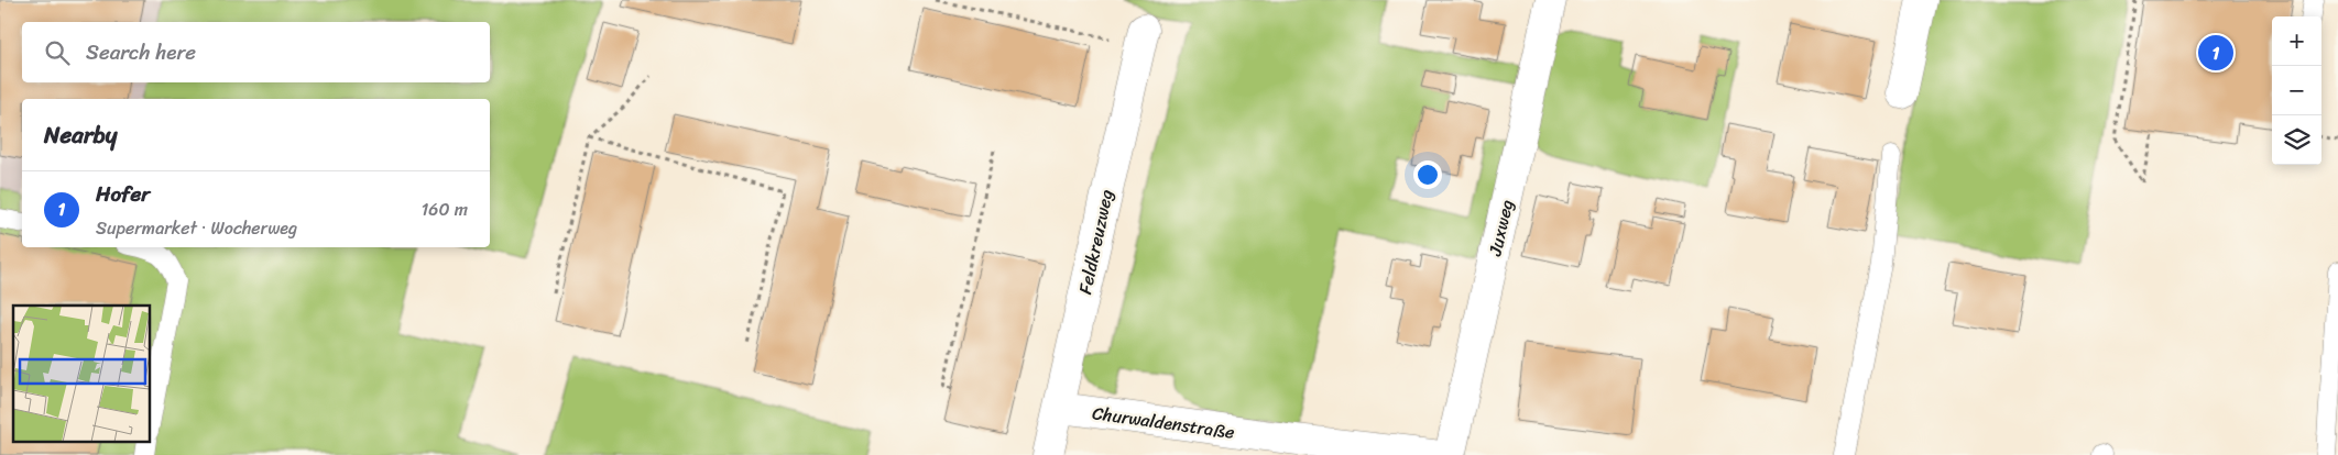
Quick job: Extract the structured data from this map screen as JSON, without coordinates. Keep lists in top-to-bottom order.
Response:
{
  "streets": {
    "street": ["Juxweg", "Feldkreuzweg", "Churwaldenstraße"]
  },
  "crossings": [
    ["Feldkreuzweg", "Churwaldenstraße"]
  ],
  "page": {
    "map_buttons": ["+", "−"],
    "search": "Search here",
    "pins": "1",
    "heading": "Nearby",
    "list": [
      {
        "mark": "1",
        "name": "Hofer",
        "note": "Supermarket · Wocherweg",
        "value": "160 m"
      }
    ]
  }
}
